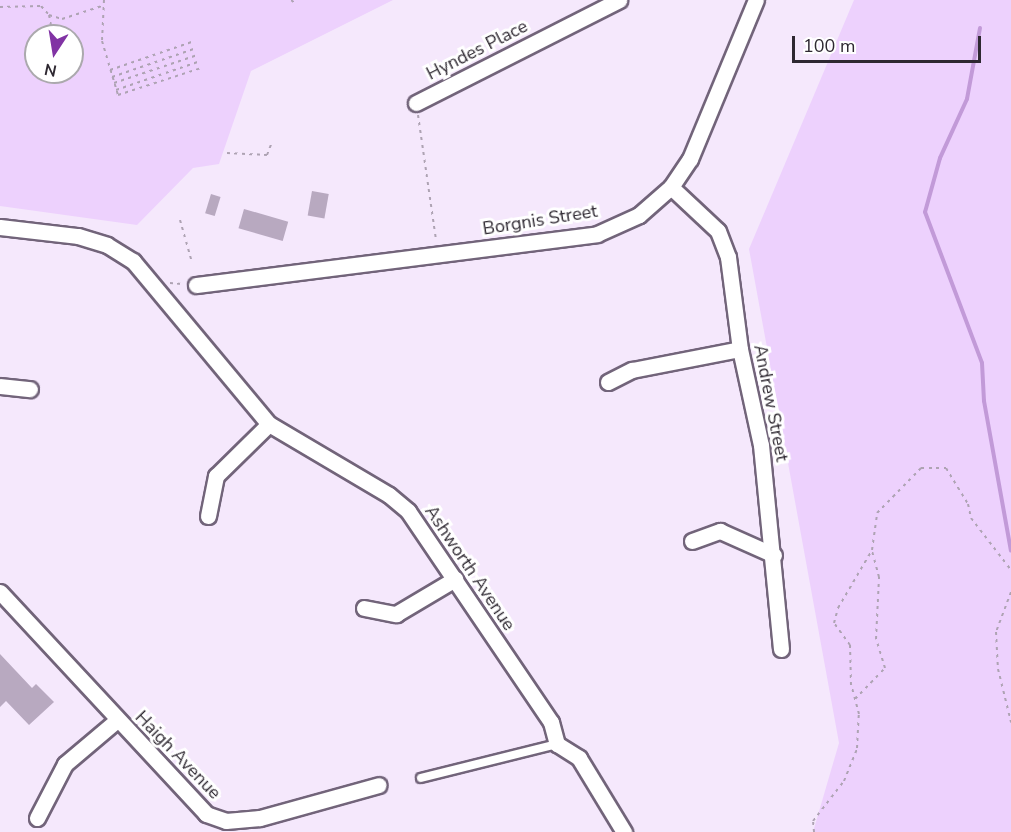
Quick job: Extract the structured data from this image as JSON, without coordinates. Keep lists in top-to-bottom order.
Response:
{
  "streets": {
    "street": [
      "Hyndes Place",
      "Borgnis Street",
      "Andrew Street",
      "Ashworth Avenue",
      "Haigh Avenue"
    ]
  },
  "crossings": [
    ["Borgnis Street", "Andrew Street"]
  ],
  "scale_bar": "100 m",
  "north": "bottom"
}
